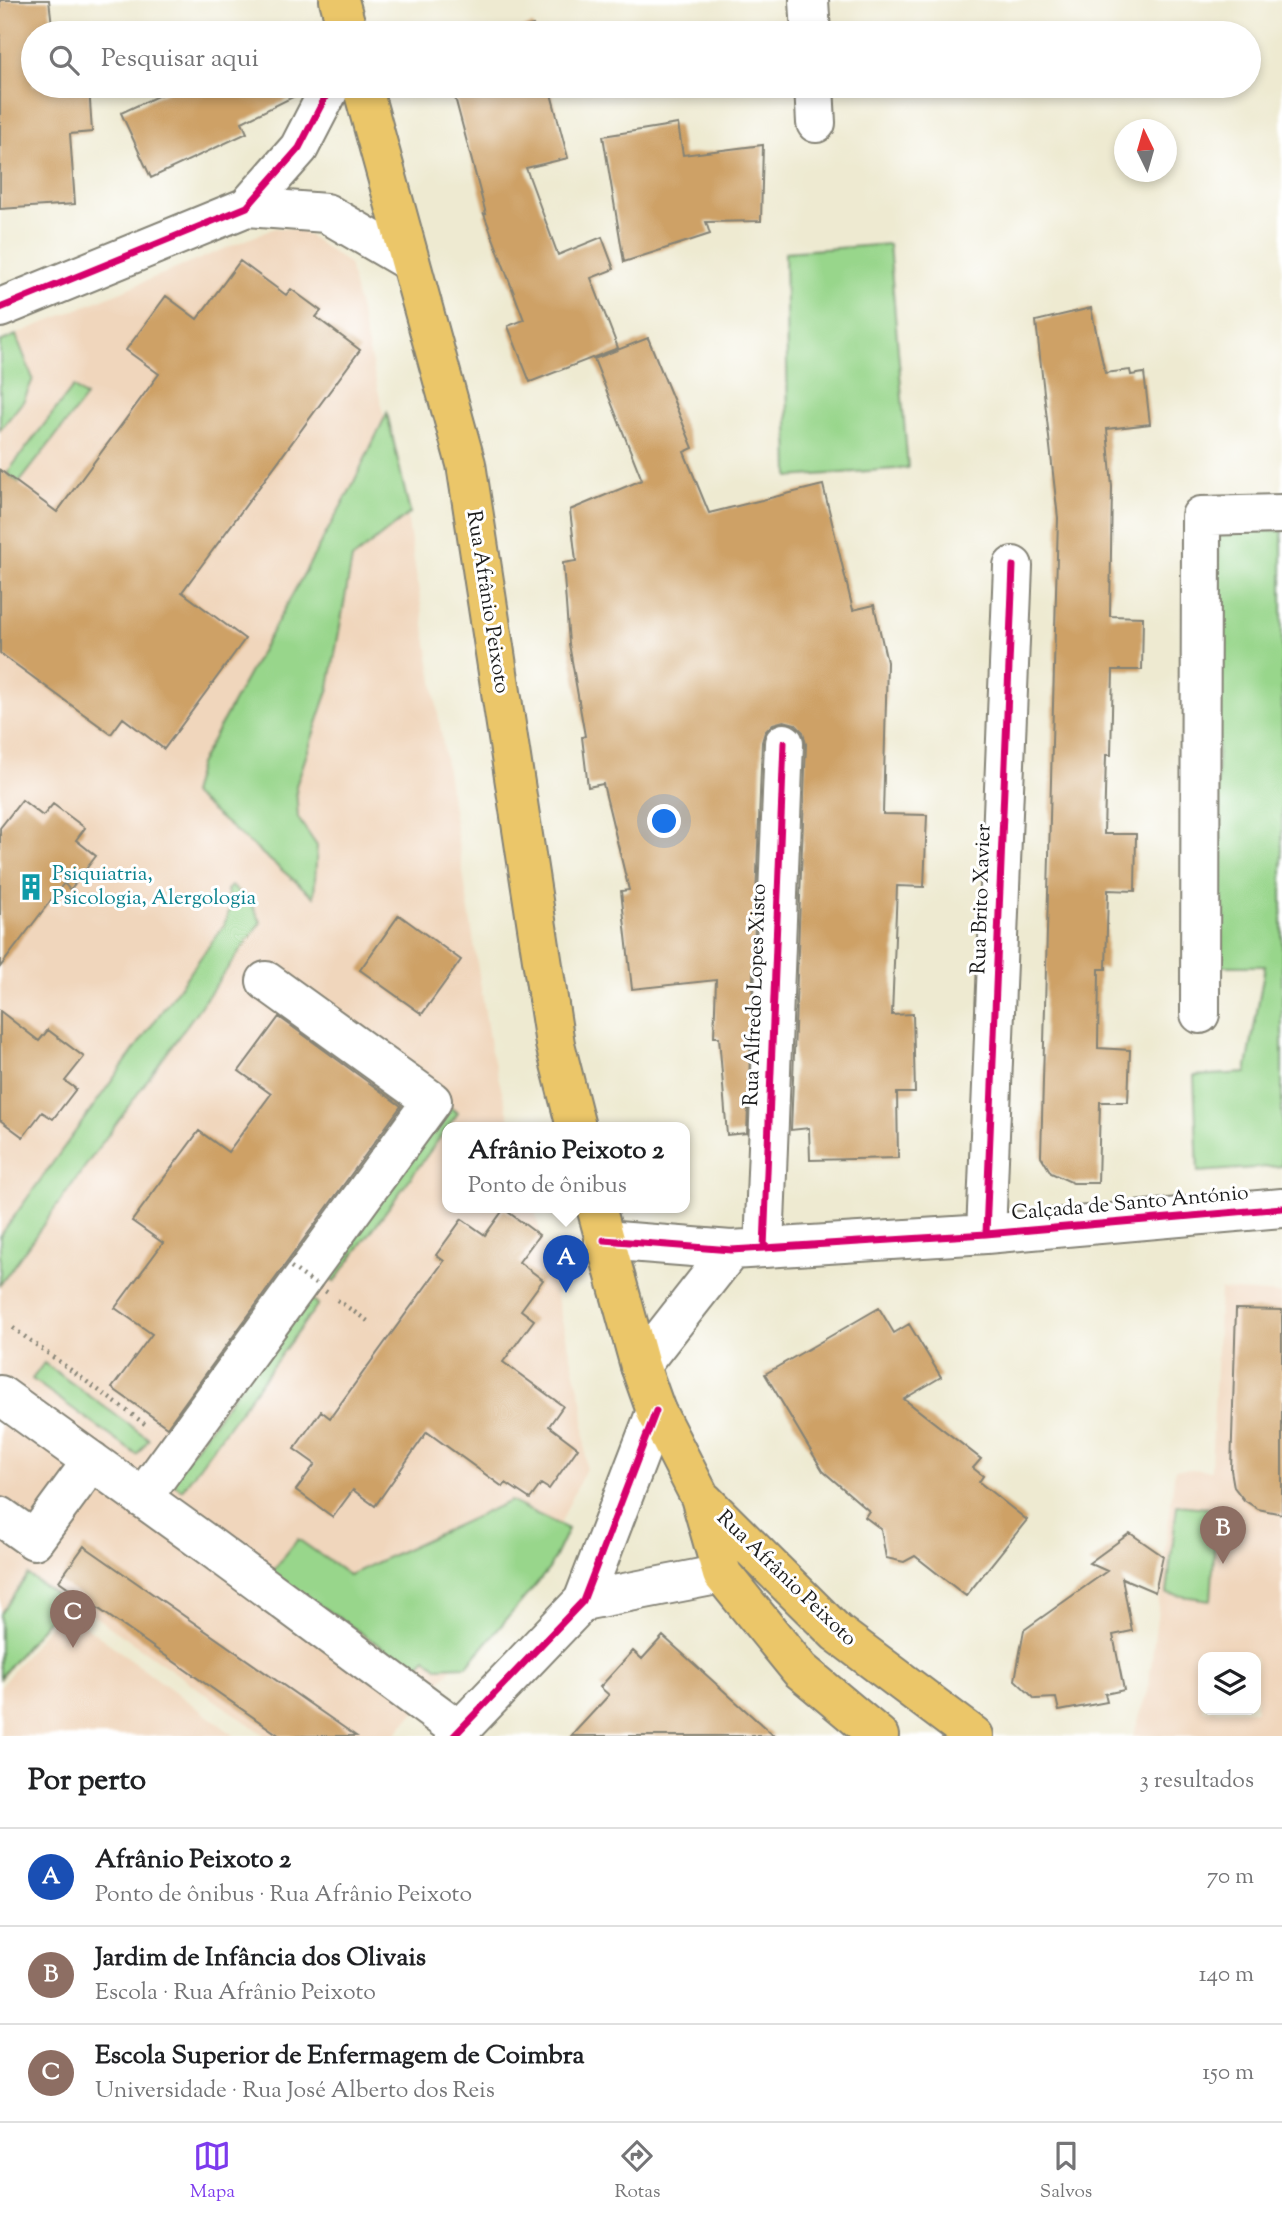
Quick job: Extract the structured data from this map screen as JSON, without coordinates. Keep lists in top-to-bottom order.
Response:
{
  "streets": {
    "main road": ["Rua Afrânio Peixoto"],
    "street": ["Rua Brito Xavier", "Rua Alfredo Lopes Xisto", "Calçada de Santo António"]
  },
  "crossings": [
    ["Rua Afrânio Peixoto", "Calçada de Santo António"],
    ["Rua Brito Xavier", "Calçada de Santo António"],
    ["Rua Alfredo Lopes Xisto", "Calçada de Santo António"]
  ],
  "places": {
    "building": ["Psiquiatria, Psicologia, Alergologia"]
  },
  "north": "top",
  "page": {
    "search": "Pesquisar aqui",
    "popup": ["Afrânio Peixoto 2", "Ponto de ônibus"],
    "pins": ["A", "B", "C"],
    "heading": ["Por perto", "3 resultados"],
    "list": [
      {
        "mark": "A",
        "name": "Afrânio Peixoto 2",
        "note": "Ponto de ônibus · Rua Afrânio Peixoto",
        "value": "70 m"
      },
      {
        "mark": "B",
        "name": "Jardim de Infância dos Olivais",
        "note": "Escola · Rua Afrânio Peixoto",
        "value": "140 m"
      },
      {
        "mark": "C",
        "name": "Escola Superior de Enfermagem de Coimbra",
        "note": "Universidade · Rua José Alberto dos Reis",
        "value": "150 m"
      }
    ],
    "nav": ["Mapa", "Rotas", "Salvos"]
  }
}
